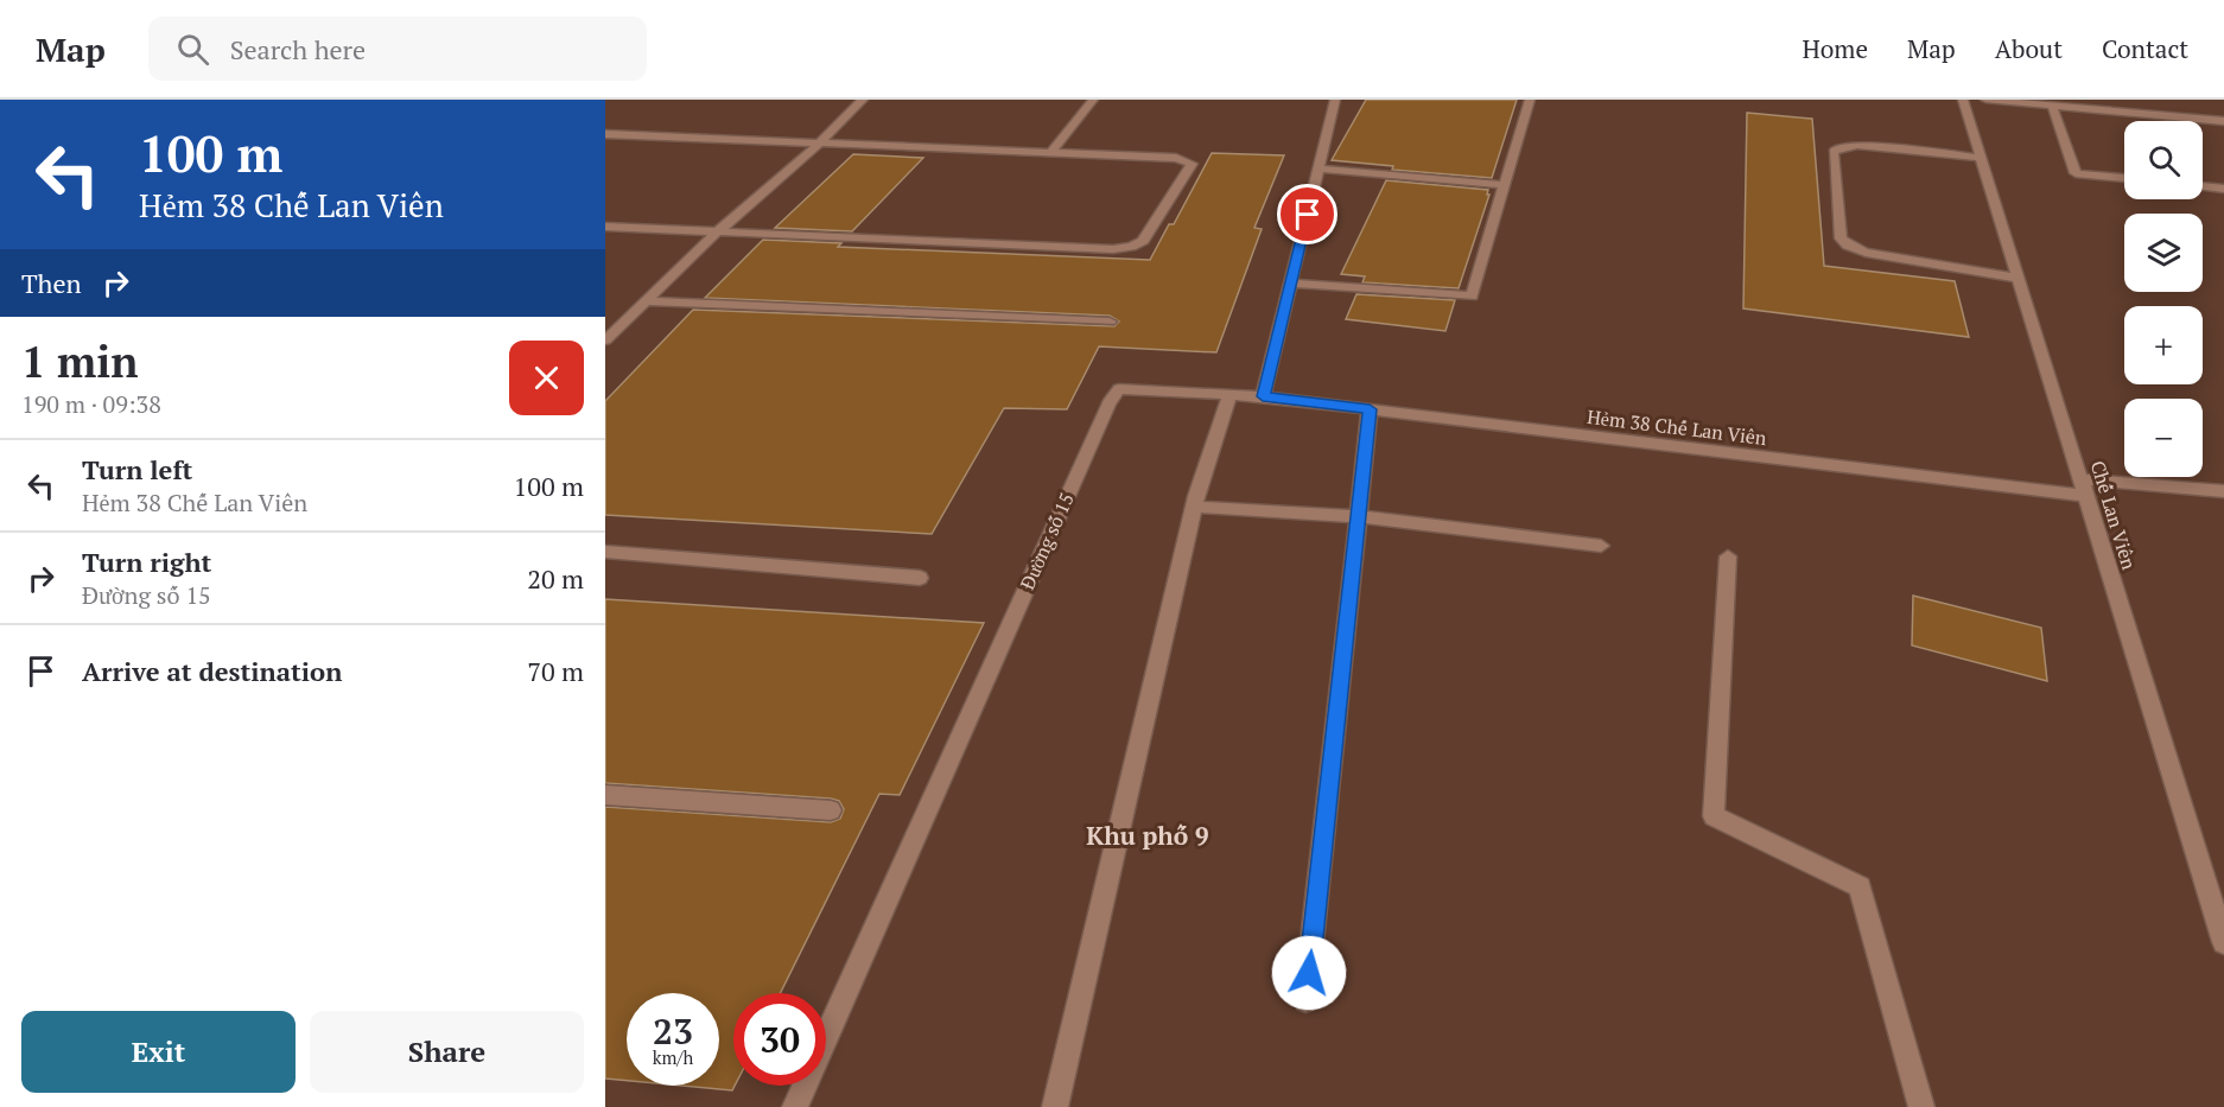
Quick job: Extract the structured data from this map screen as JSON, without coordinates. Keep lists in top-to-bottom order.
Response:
{
  "streets": {
    "street": ["Hẻm 38 Chế Lan Viên", "Chế Lan Viên", "Đường số 15"]
  },
  "crossings": [
    ["Hẻm 38 Chế Lan Viên", "Chế Lan Viên"],
    ["Hẻm 38 Chế Lan Viên", "Đường số 15"]
  ],
  "districts": ["Khu phố 9"],
  "page": {
    "header": "Map",
    "search": "Search here",
    "nav": [
      "Home",
      "Map",
      "About",
      "Contact"
    ],
    "turn": ["100 m", "Hẻm 38 Chế Lan Viên"],
    "map_buttons": ["+", "−"],
    "then": "Then",
    "heading": ["1 min", "190 m · 09:38"],
    "list": [
      {
        "name": "Turn left",
        "note": "Hẻm 38 Chế Lan Viên",
        "value": "100 m"
      },
      {
        "name": "Turn right",
        "note": "Đường số 15",
        "value": "20 m"
      },
      {
        "name": "Arrive at destination",
        "value": "70 m"
      }
    ],
    "speed": "23 km/h",
    "limit": "30",
    "buttons": ["Exit", "Share"]
  }
}
